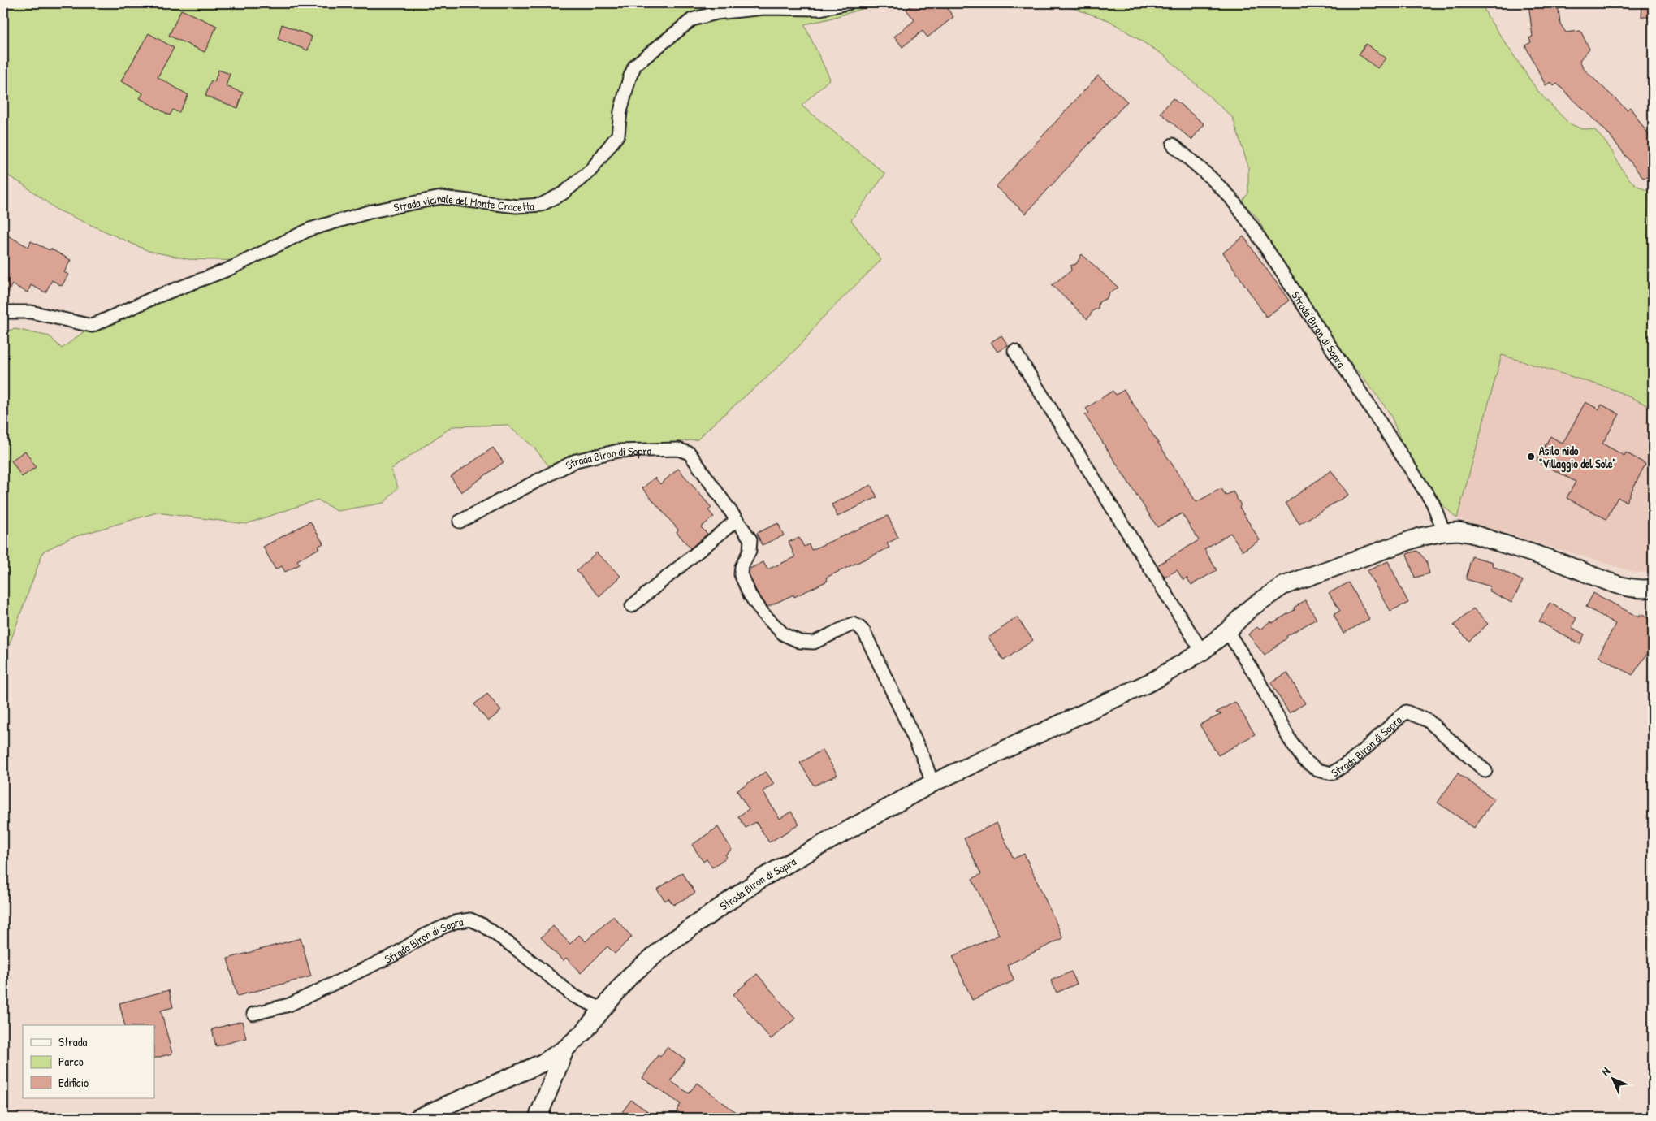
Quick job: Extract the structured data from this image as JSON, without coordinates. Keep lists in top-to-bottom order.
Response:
{
  "streets": {
    "street": ["Strada vicinale del Monte Crocetta", "Strada Biron di Sopra"]
  },
  "places": ["Asilo nido \"Villaggio del Sole\""],
  "legend": ["Strada", "Parco", "Edificio"],
  "north": "top left"
}
